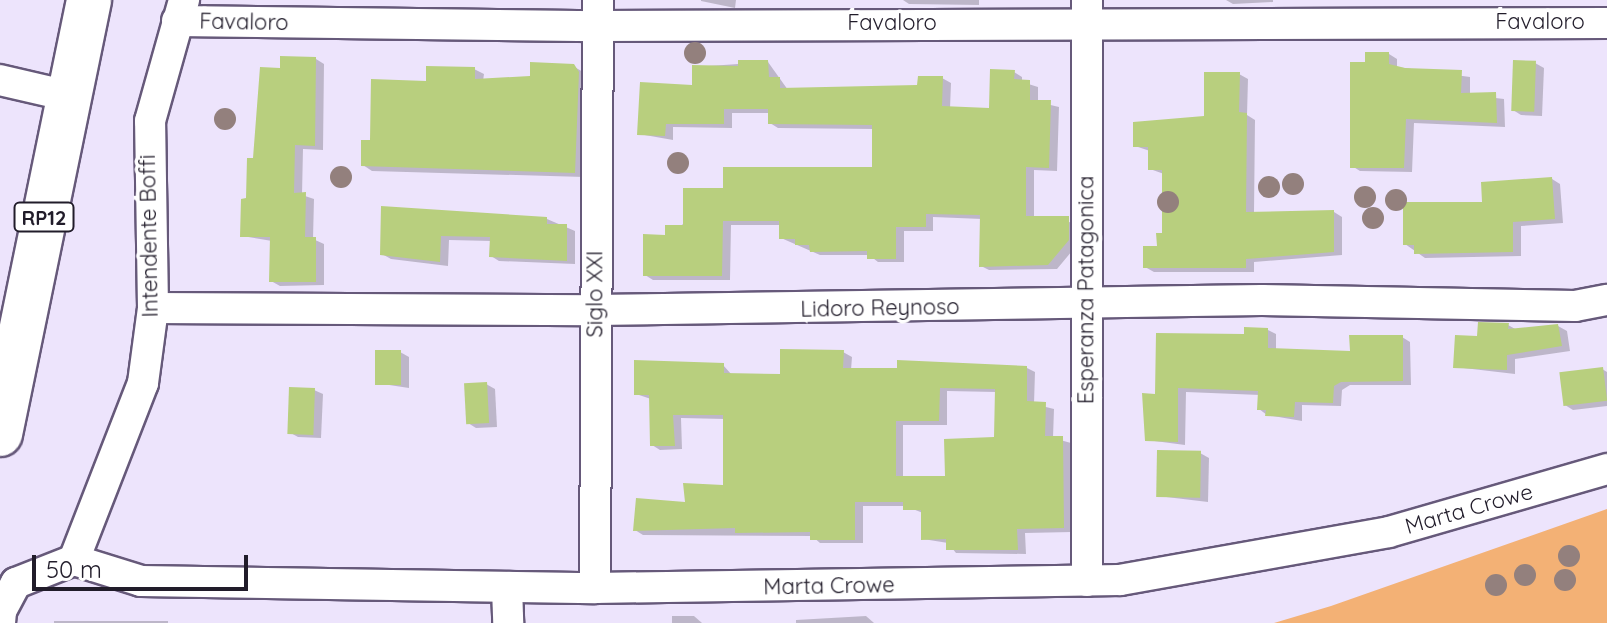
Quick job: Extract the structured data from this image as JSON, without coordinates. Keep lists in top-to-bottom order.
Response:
{
  "streets": {
    "main road": ["RP12"],
    "street": [
      "Favaloro",
      "Intendente Boffi",
      "Esperanza Patagonica",
      "Siglo XXI",
      "Lidoro Reynoso",
      "Marta Crowe"
    ]
  },
  "crossings": [
    ["Favaloro", "Intendente Boffi"],
    ["Favaloro", "Esperanza Patagonica"],
    ["Favaloro", "Siglo XXI"],
    ["Intendente Boffi", "Lidoro Reynoso"],
    ["Intendente Boffi", "Marta Crowe"],
    ["Esperanza Patagonica", "Lidoro Reynoso"],
    ["Esperanza Patagonica", "Marta Crowe"],
    ["Siglo XXI", "Lidoro Reynoso"],
    ["Siglo XXI", "Marta Crowe"]
  ],
  "scale_bar": "50 m"
}
